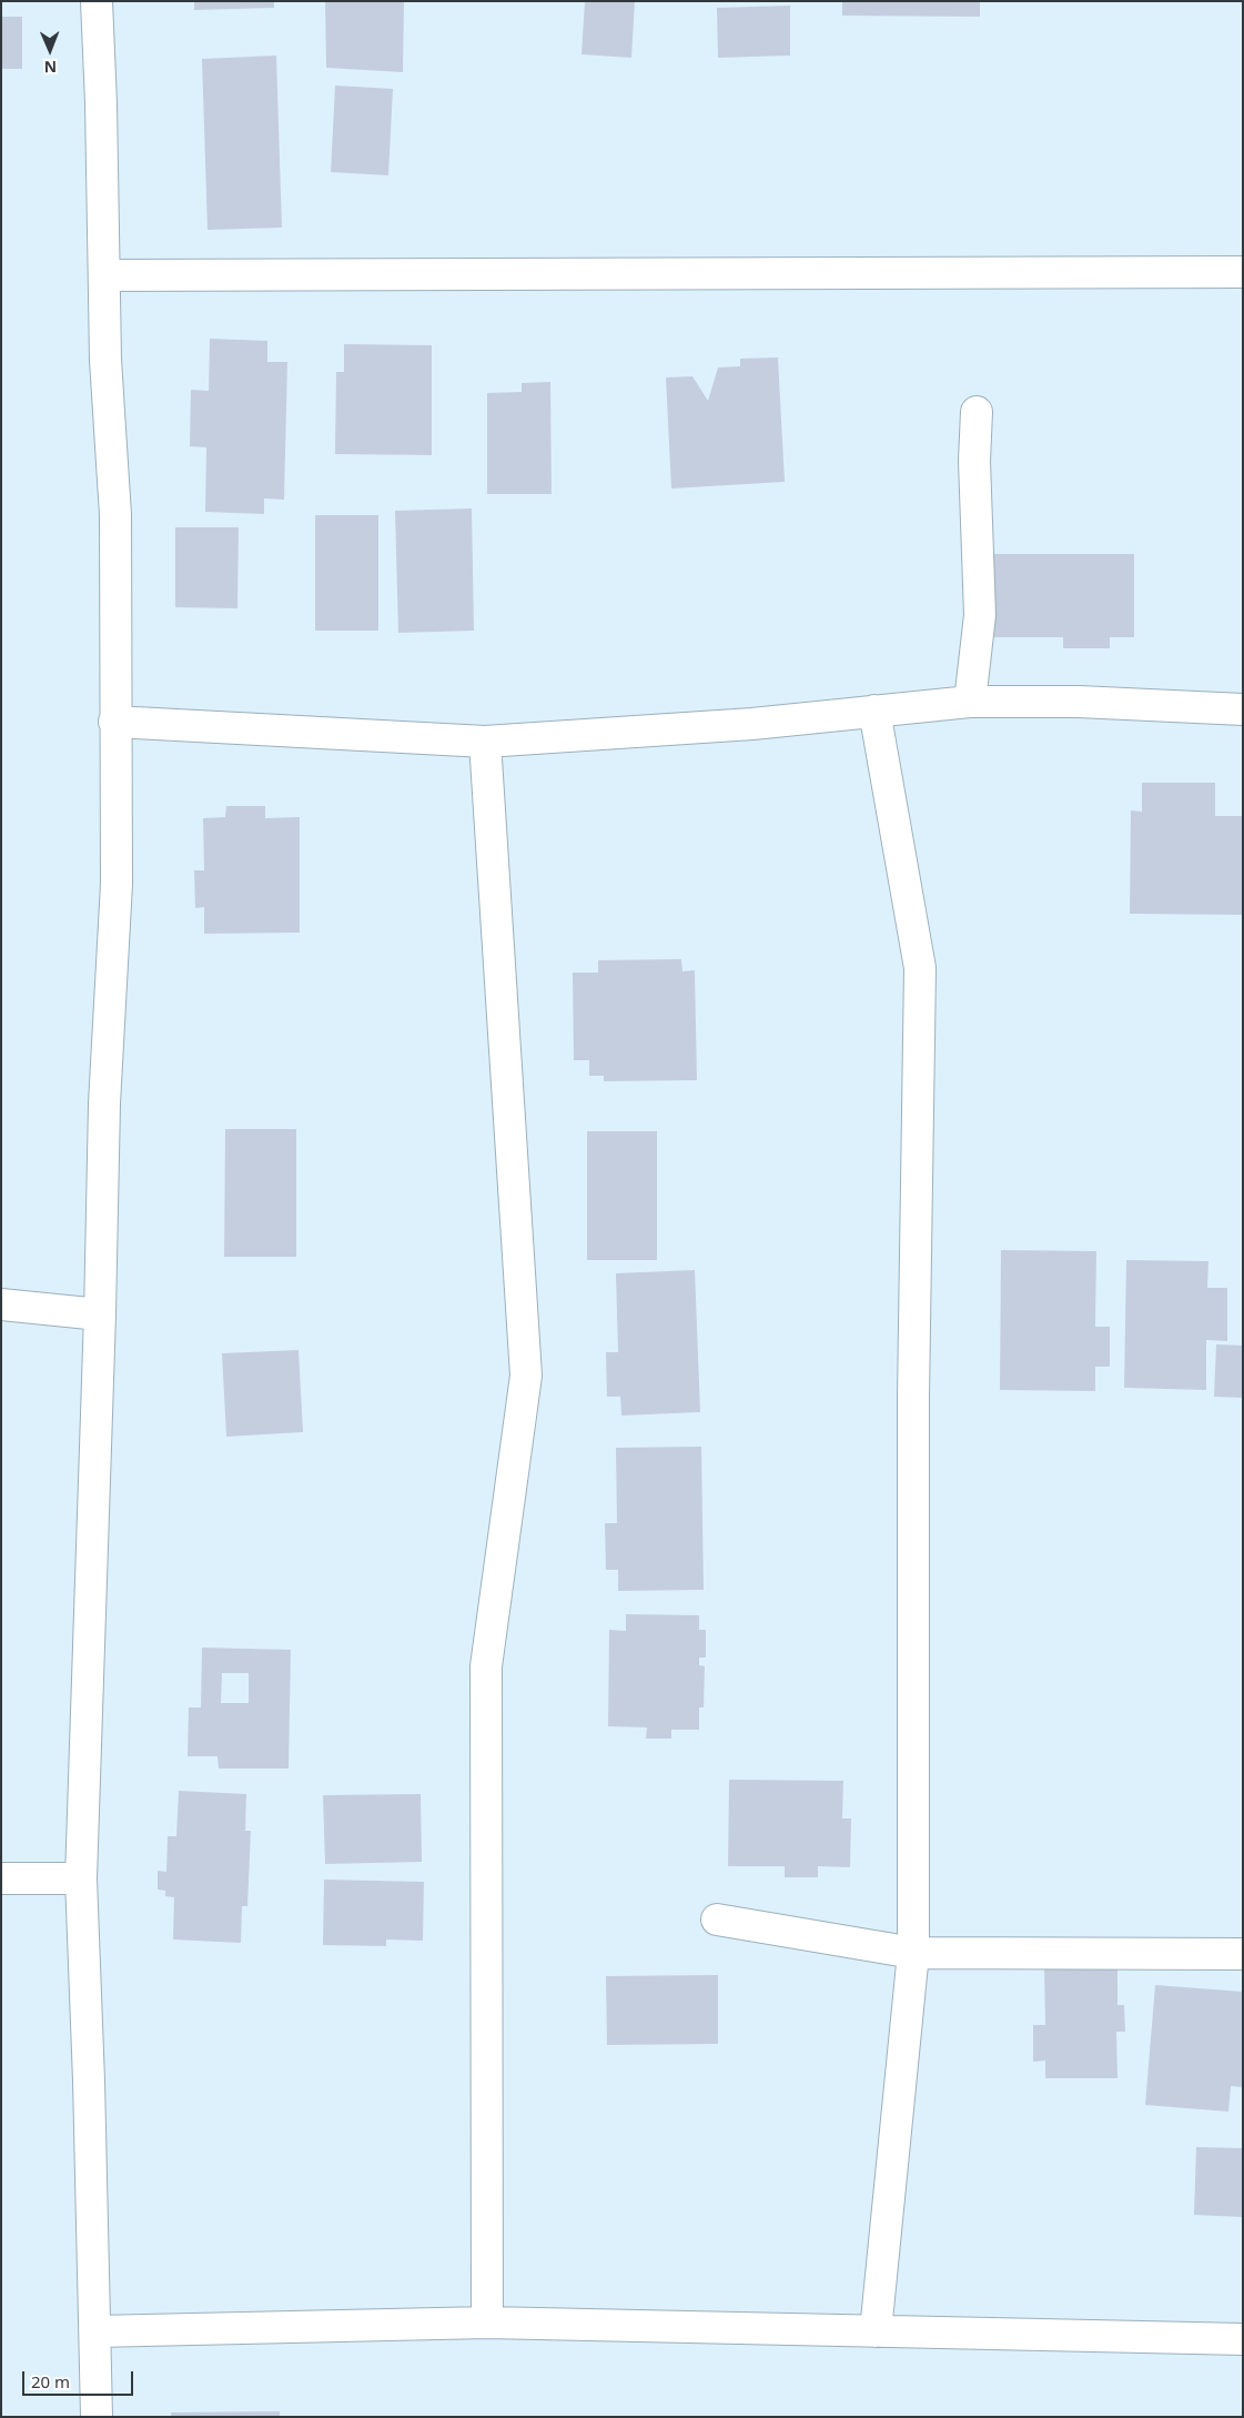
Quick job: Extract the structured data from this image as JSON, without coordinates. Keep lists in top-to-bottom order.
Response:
{
  "scale_bar": "20 m",
  "north": "bottom"
}
